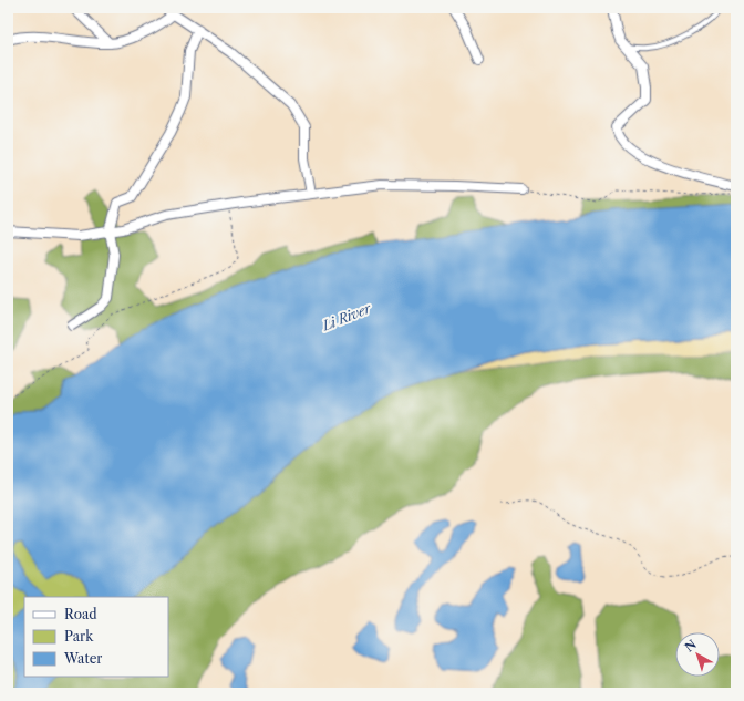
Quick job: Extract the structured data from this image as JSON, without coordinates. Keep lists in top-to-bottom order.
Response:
{
  "water": ["Li River"],
  "legend": ["Road", "Park", "Water"],
  "north": "top left"
}
